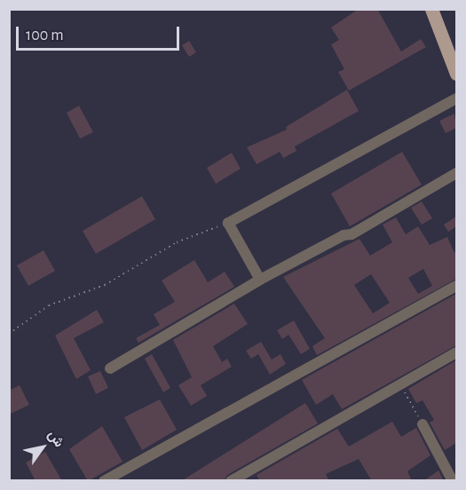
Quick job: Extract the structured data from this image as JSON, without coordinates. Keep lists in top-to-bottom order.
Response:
{
  "scale_bar": "100 m",
  "north": "top right"
}
